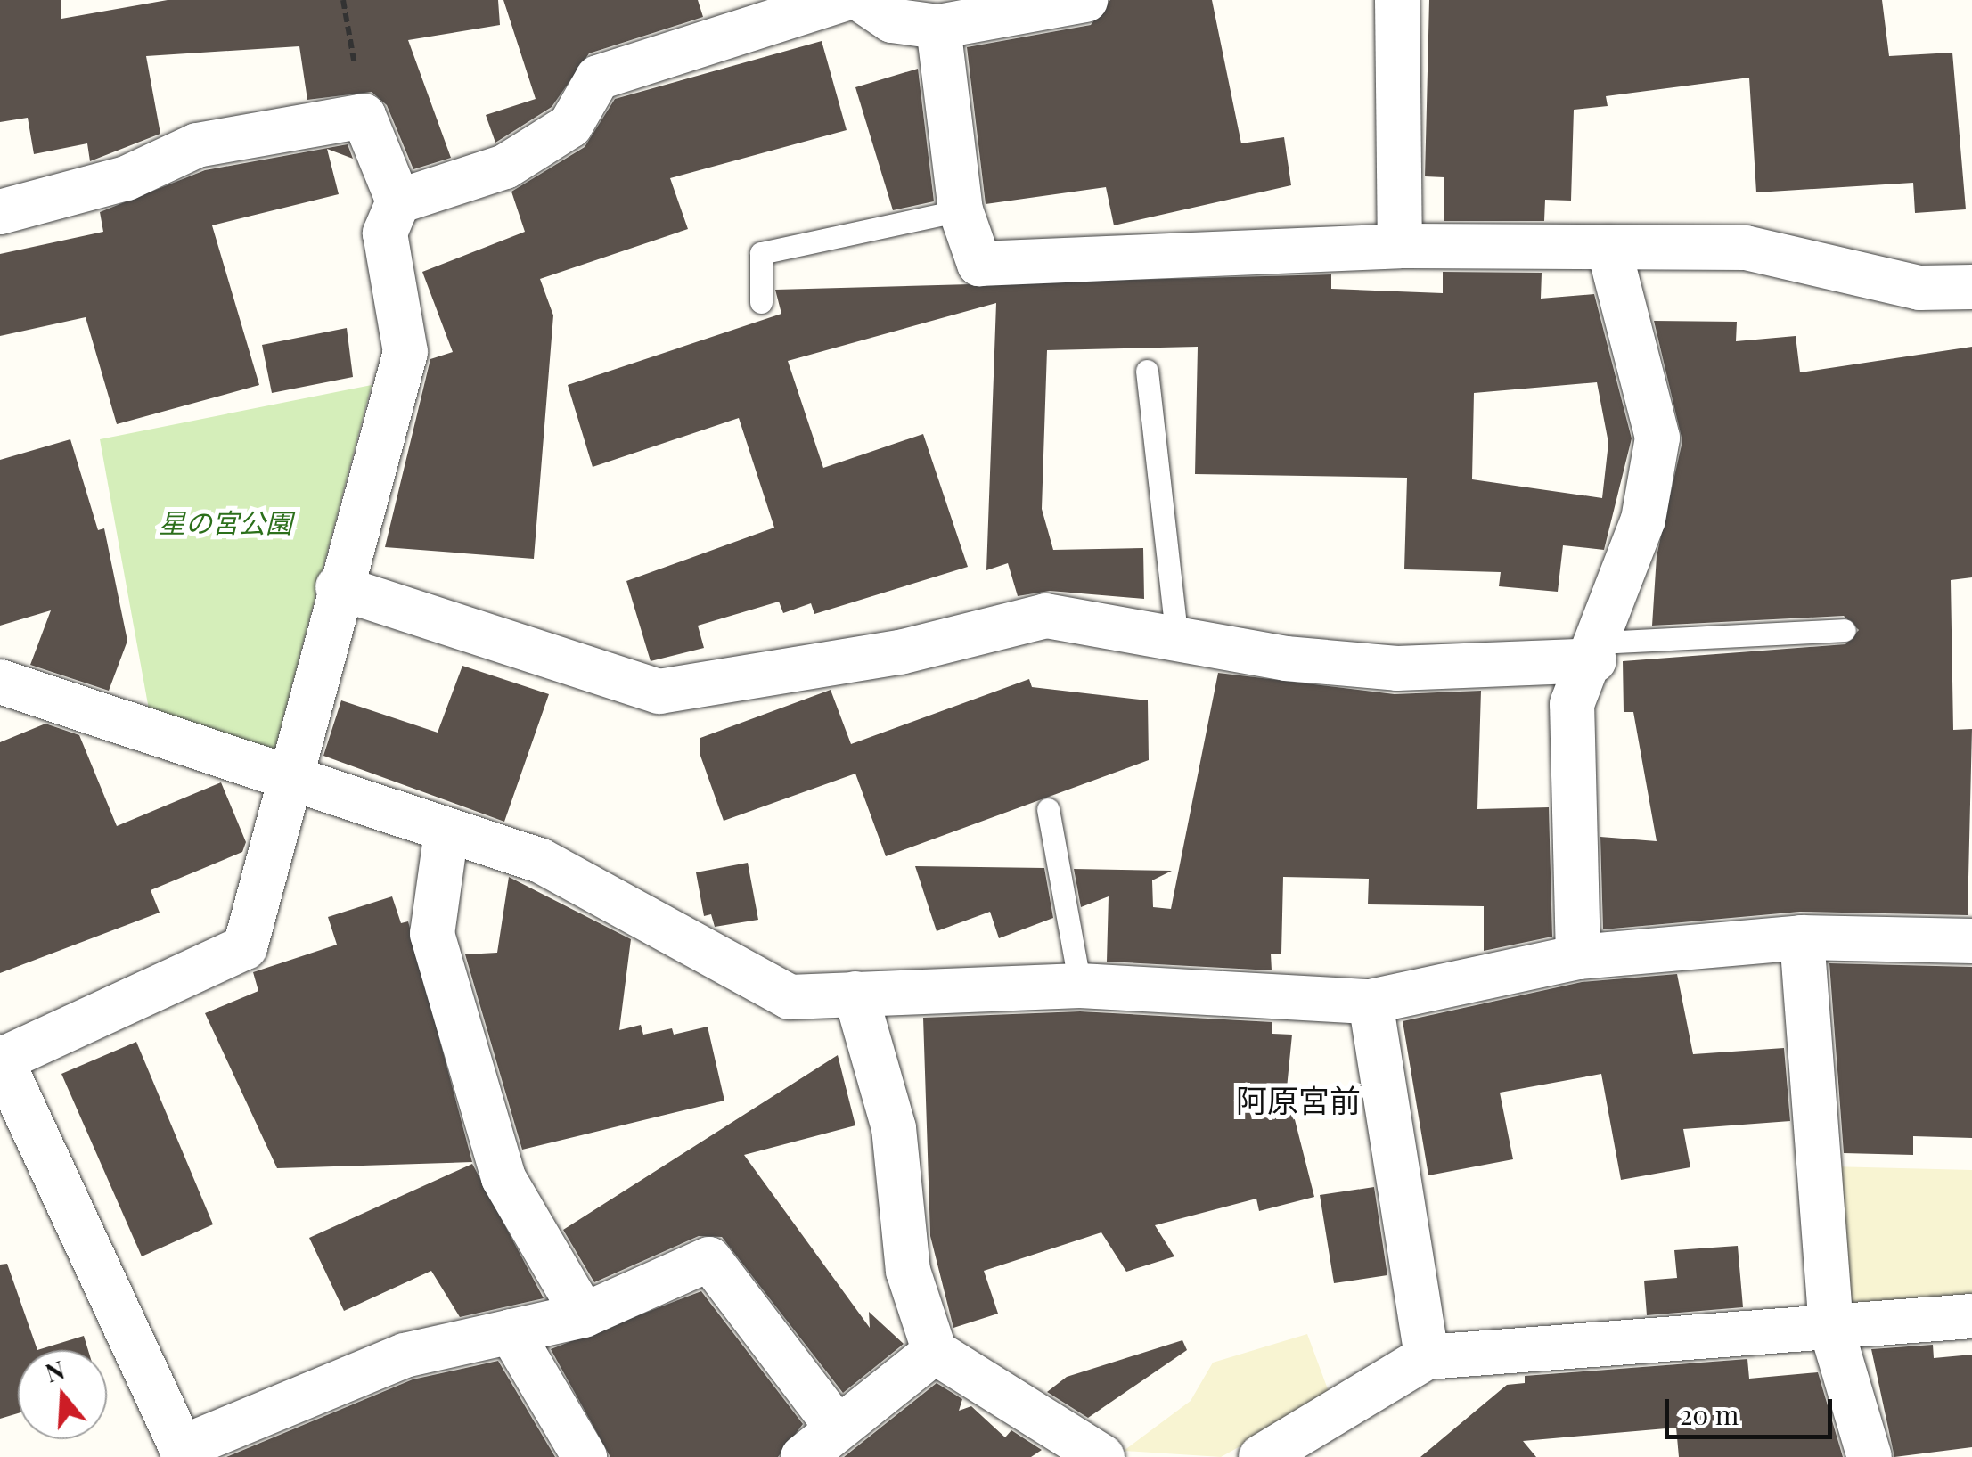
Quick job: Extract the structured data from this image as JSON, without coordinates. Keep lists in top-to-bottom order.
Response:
{
  "districts": ["阿原宮前"],
  "parks": ["星の宮公園"],
  "scale_bar": "20 m",
  "north": "top"
}
